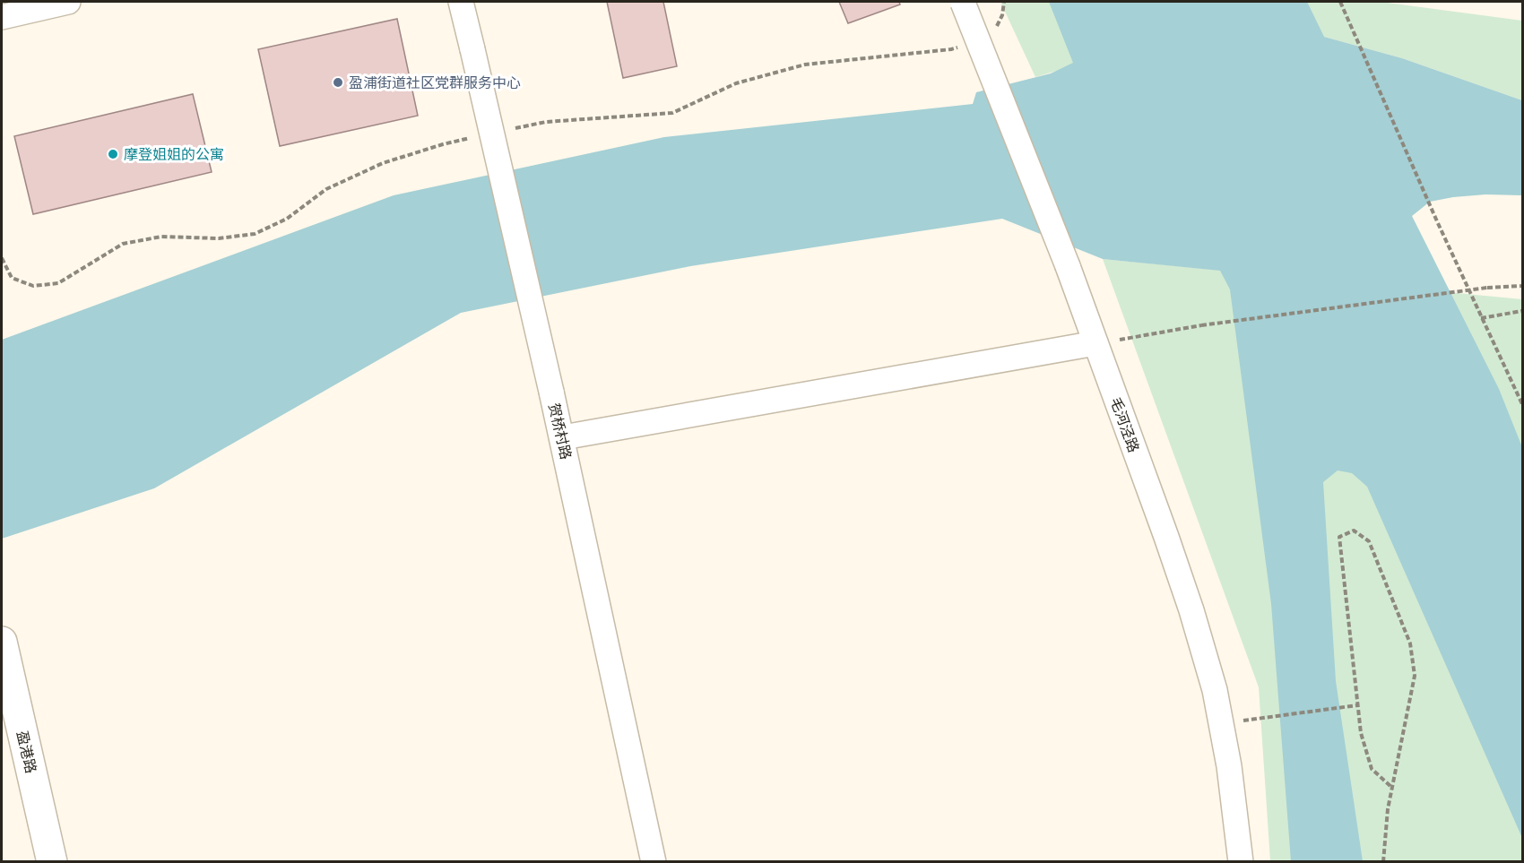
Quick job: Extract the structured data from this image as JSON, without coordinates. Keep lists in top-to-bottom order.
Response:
{
  "streets": {
    "main road": ["盈港路"],
    "street": ["毛河泾路", "贺桥村路"]
  },
  "places": ["盈浦街道社区党群服务中心", "摩登姐姐的公寓"]
}
